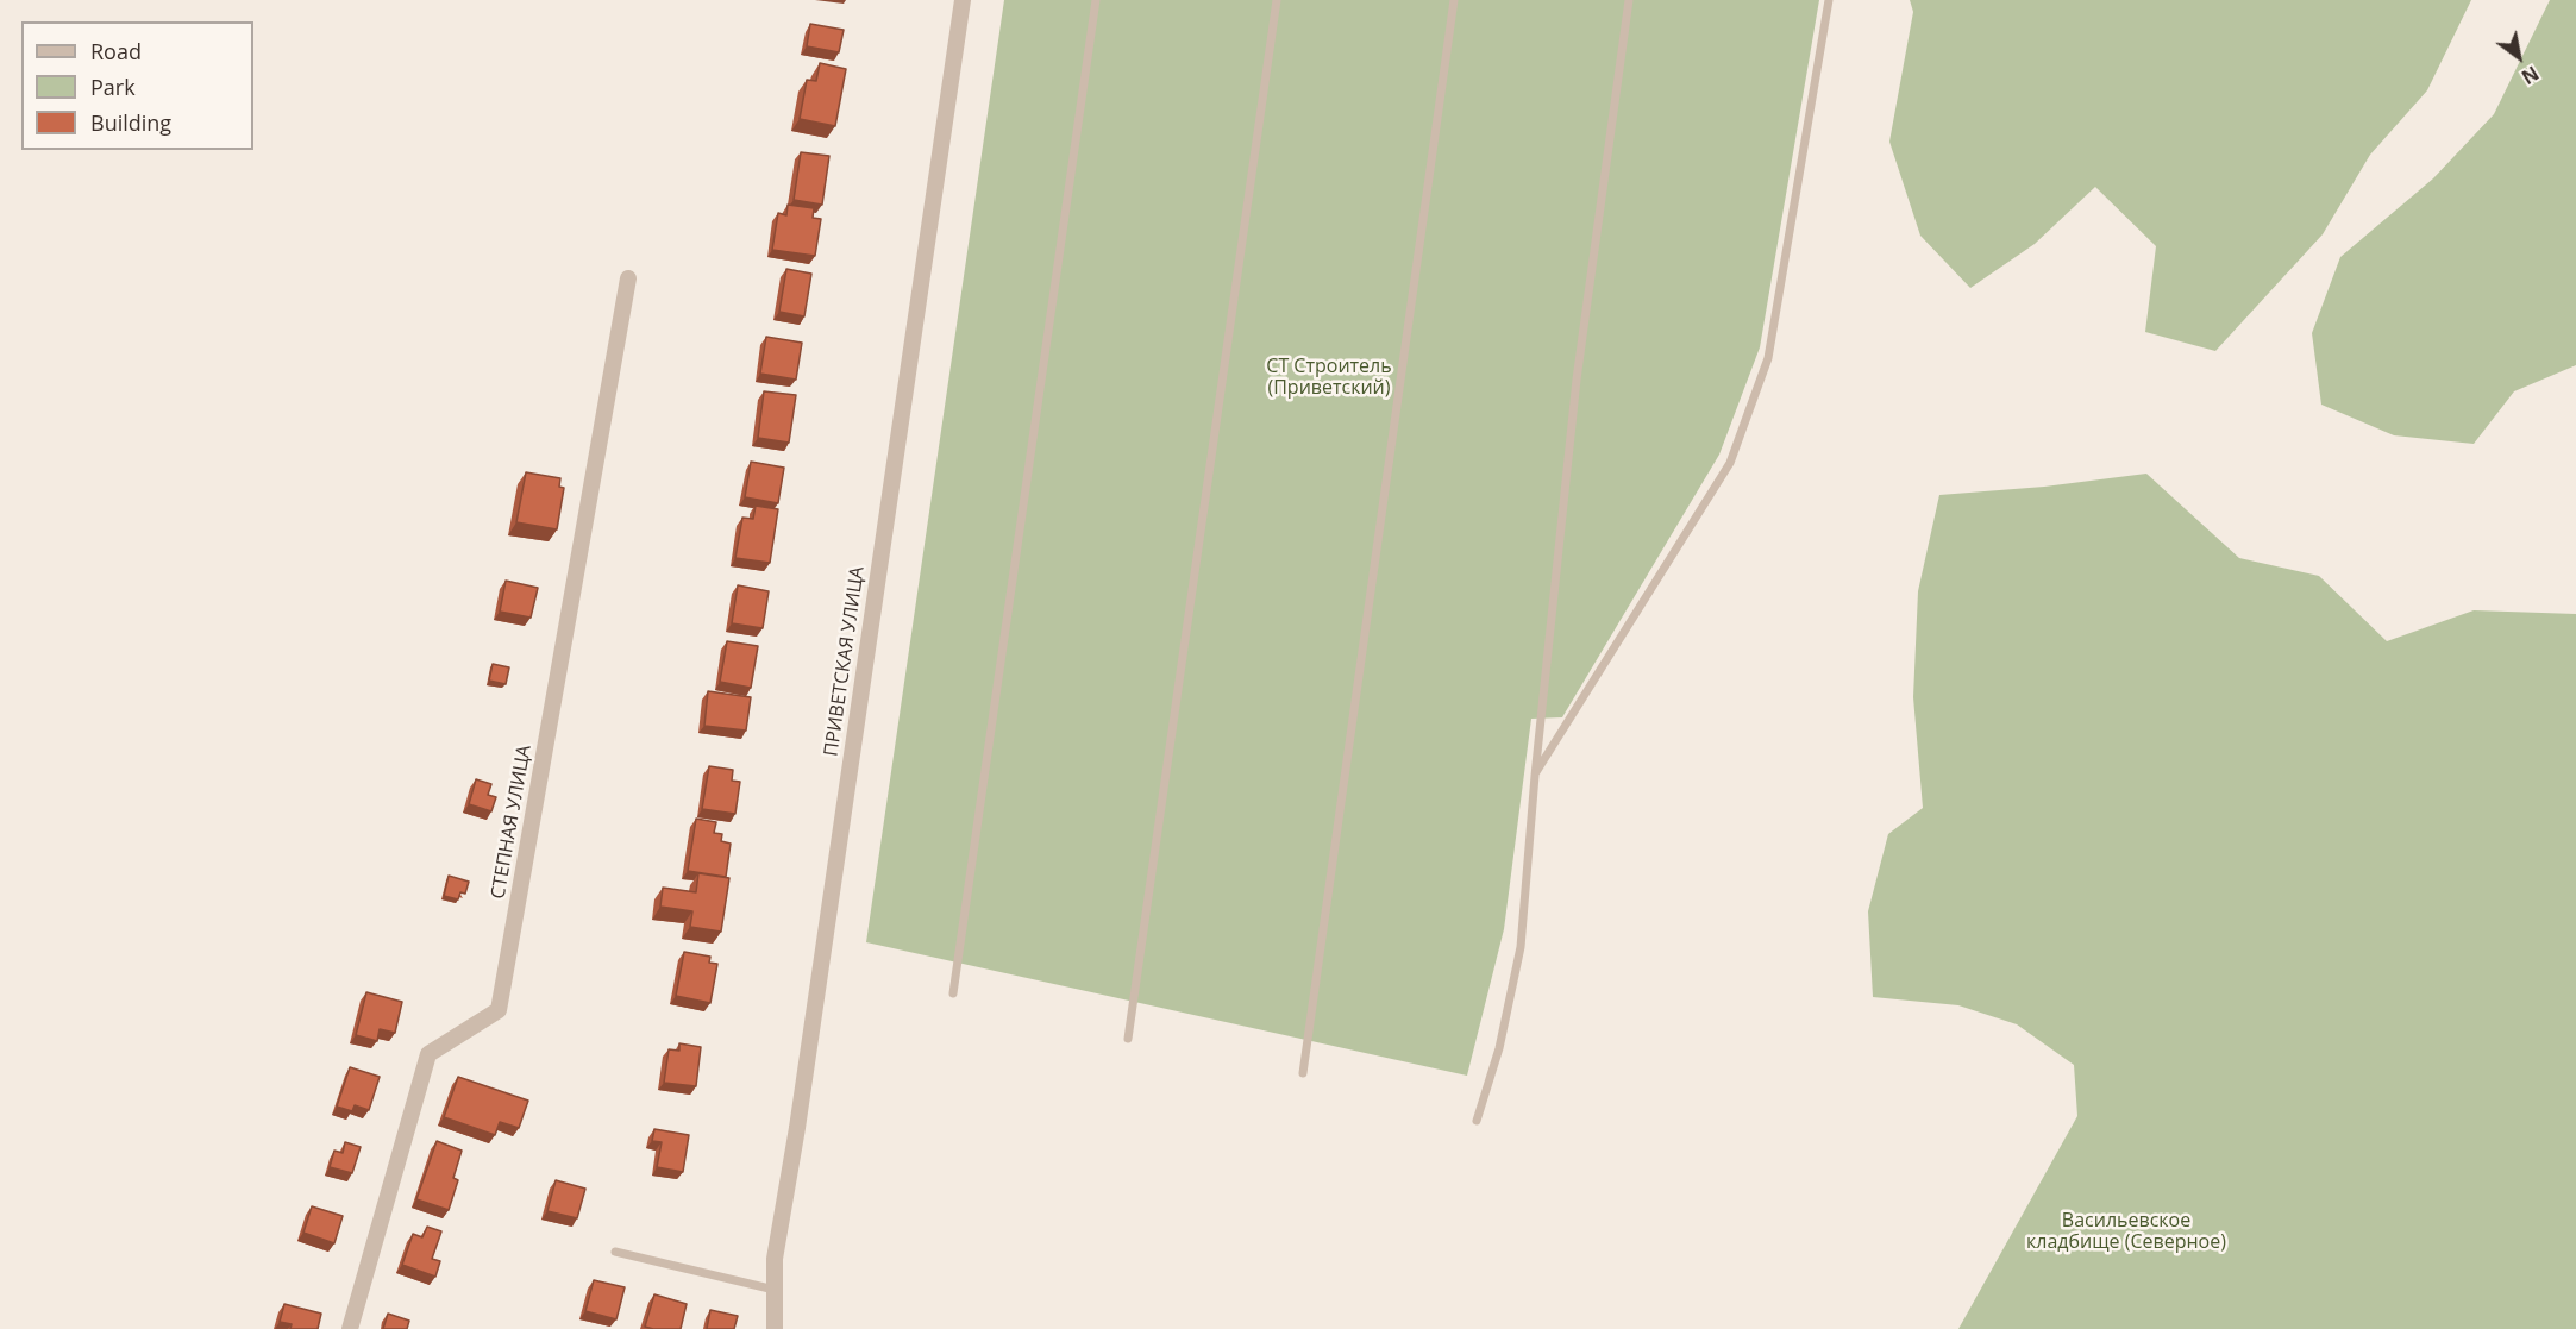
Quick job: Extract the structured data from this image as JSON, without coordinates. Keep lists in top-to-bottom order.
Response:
{
  "streets": {
    "street": ["ПРИВЕТСКАЯ УЛИЦА", "СТЕПНАЯ УЛИЦА"]
  },
  "parks": ["СТ Строитель (Приветский)", "Васильевское кладбище (Северное)"],
  "legend": ["Road", "Park", "Building"],
  "north": "bottom right"
}
